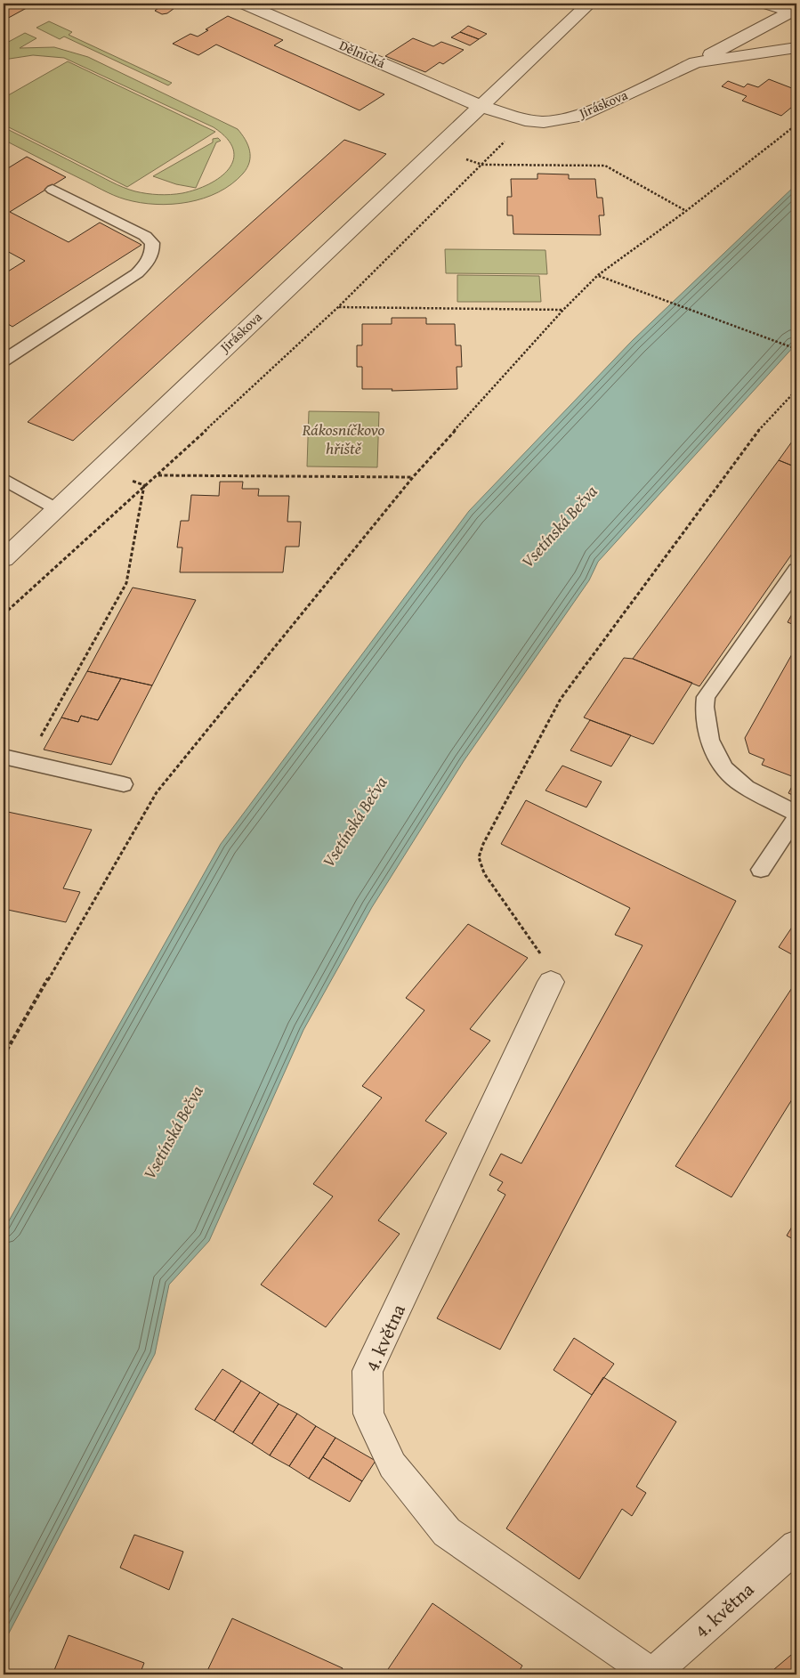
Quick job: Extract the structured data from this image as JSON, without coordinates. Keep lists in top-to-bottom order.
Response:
{
  "streets": {
    "street": ["Dělnická", "Jiráskova", "4. května"]
  },
  "crossings": [
    ["Dělnická", "Jiráskova"]
  ],
  "water": ["Vsetínská Bečva"],
  "parks": ["Rákosníčkovo hřiště"]
}
